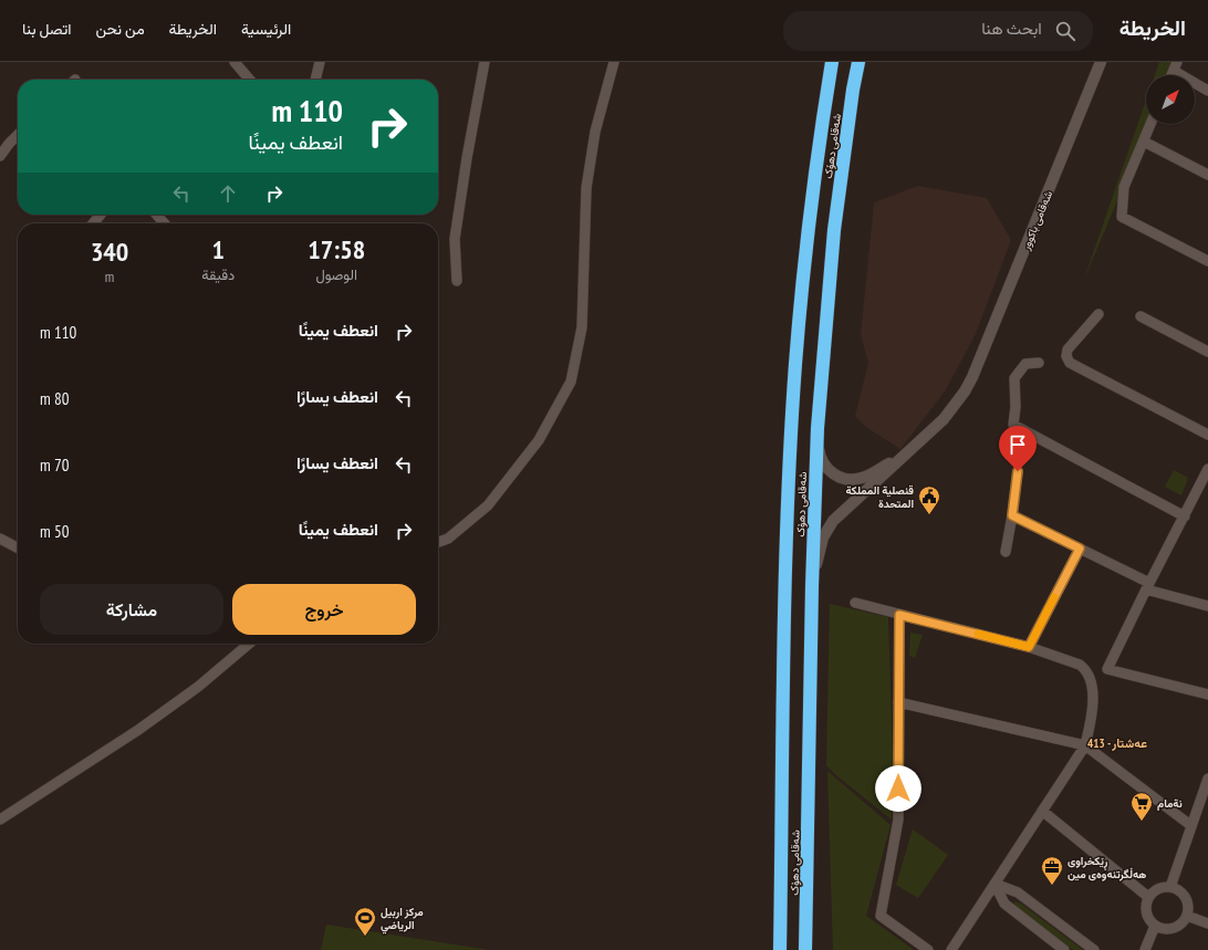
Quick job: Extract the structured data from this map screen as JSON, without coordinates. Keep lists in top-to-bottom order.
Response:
{
  "streets": {
    "highway": ["شەقامی دهۆک"],
    "street": ["شەقامی باکوور"]
  },
  "districts": ["عه‌شتار - 413"],
  "places": {
    "public building": ["قنصلية المملكة المتحدة"],
    "supermarket": ["نةمام"],
    "office": ["ڕێکخراوی هەڵگرتنەوەی مین"],
    "sports": ["مركز اربيل الرياضي"]
  },
  "north": "top right",
  "page": {
    "header": "الخريطة",
    "search": "ابحث هنا",
    "nav": [
      "الرئيسية",
      "الخريطة",
      "من نحن",
      "اتصل بنا"
    ],
    "turn": ["110 m", "انعطف يمينًا"],
    "eta": [
      "17:58",
      "الوصول",
      "1",
      "دقيقة",
      "340",
      "m"
    ],
    "list": [
      {
        "name": "انعطف يمينًا",
        "value": "110 m"
      },
      {
        "name": "انعطف يسارًا",
        "value": "80 m"
      },
      {
        "name": "انعطف يسارًا",
        "value": "70 m"
      },
      {
        "name": "انعطف يمينًا",
        "value": "50 m"
      }
    ],
    "buttons": ["خروج", "مشاركة"]
  }
}
